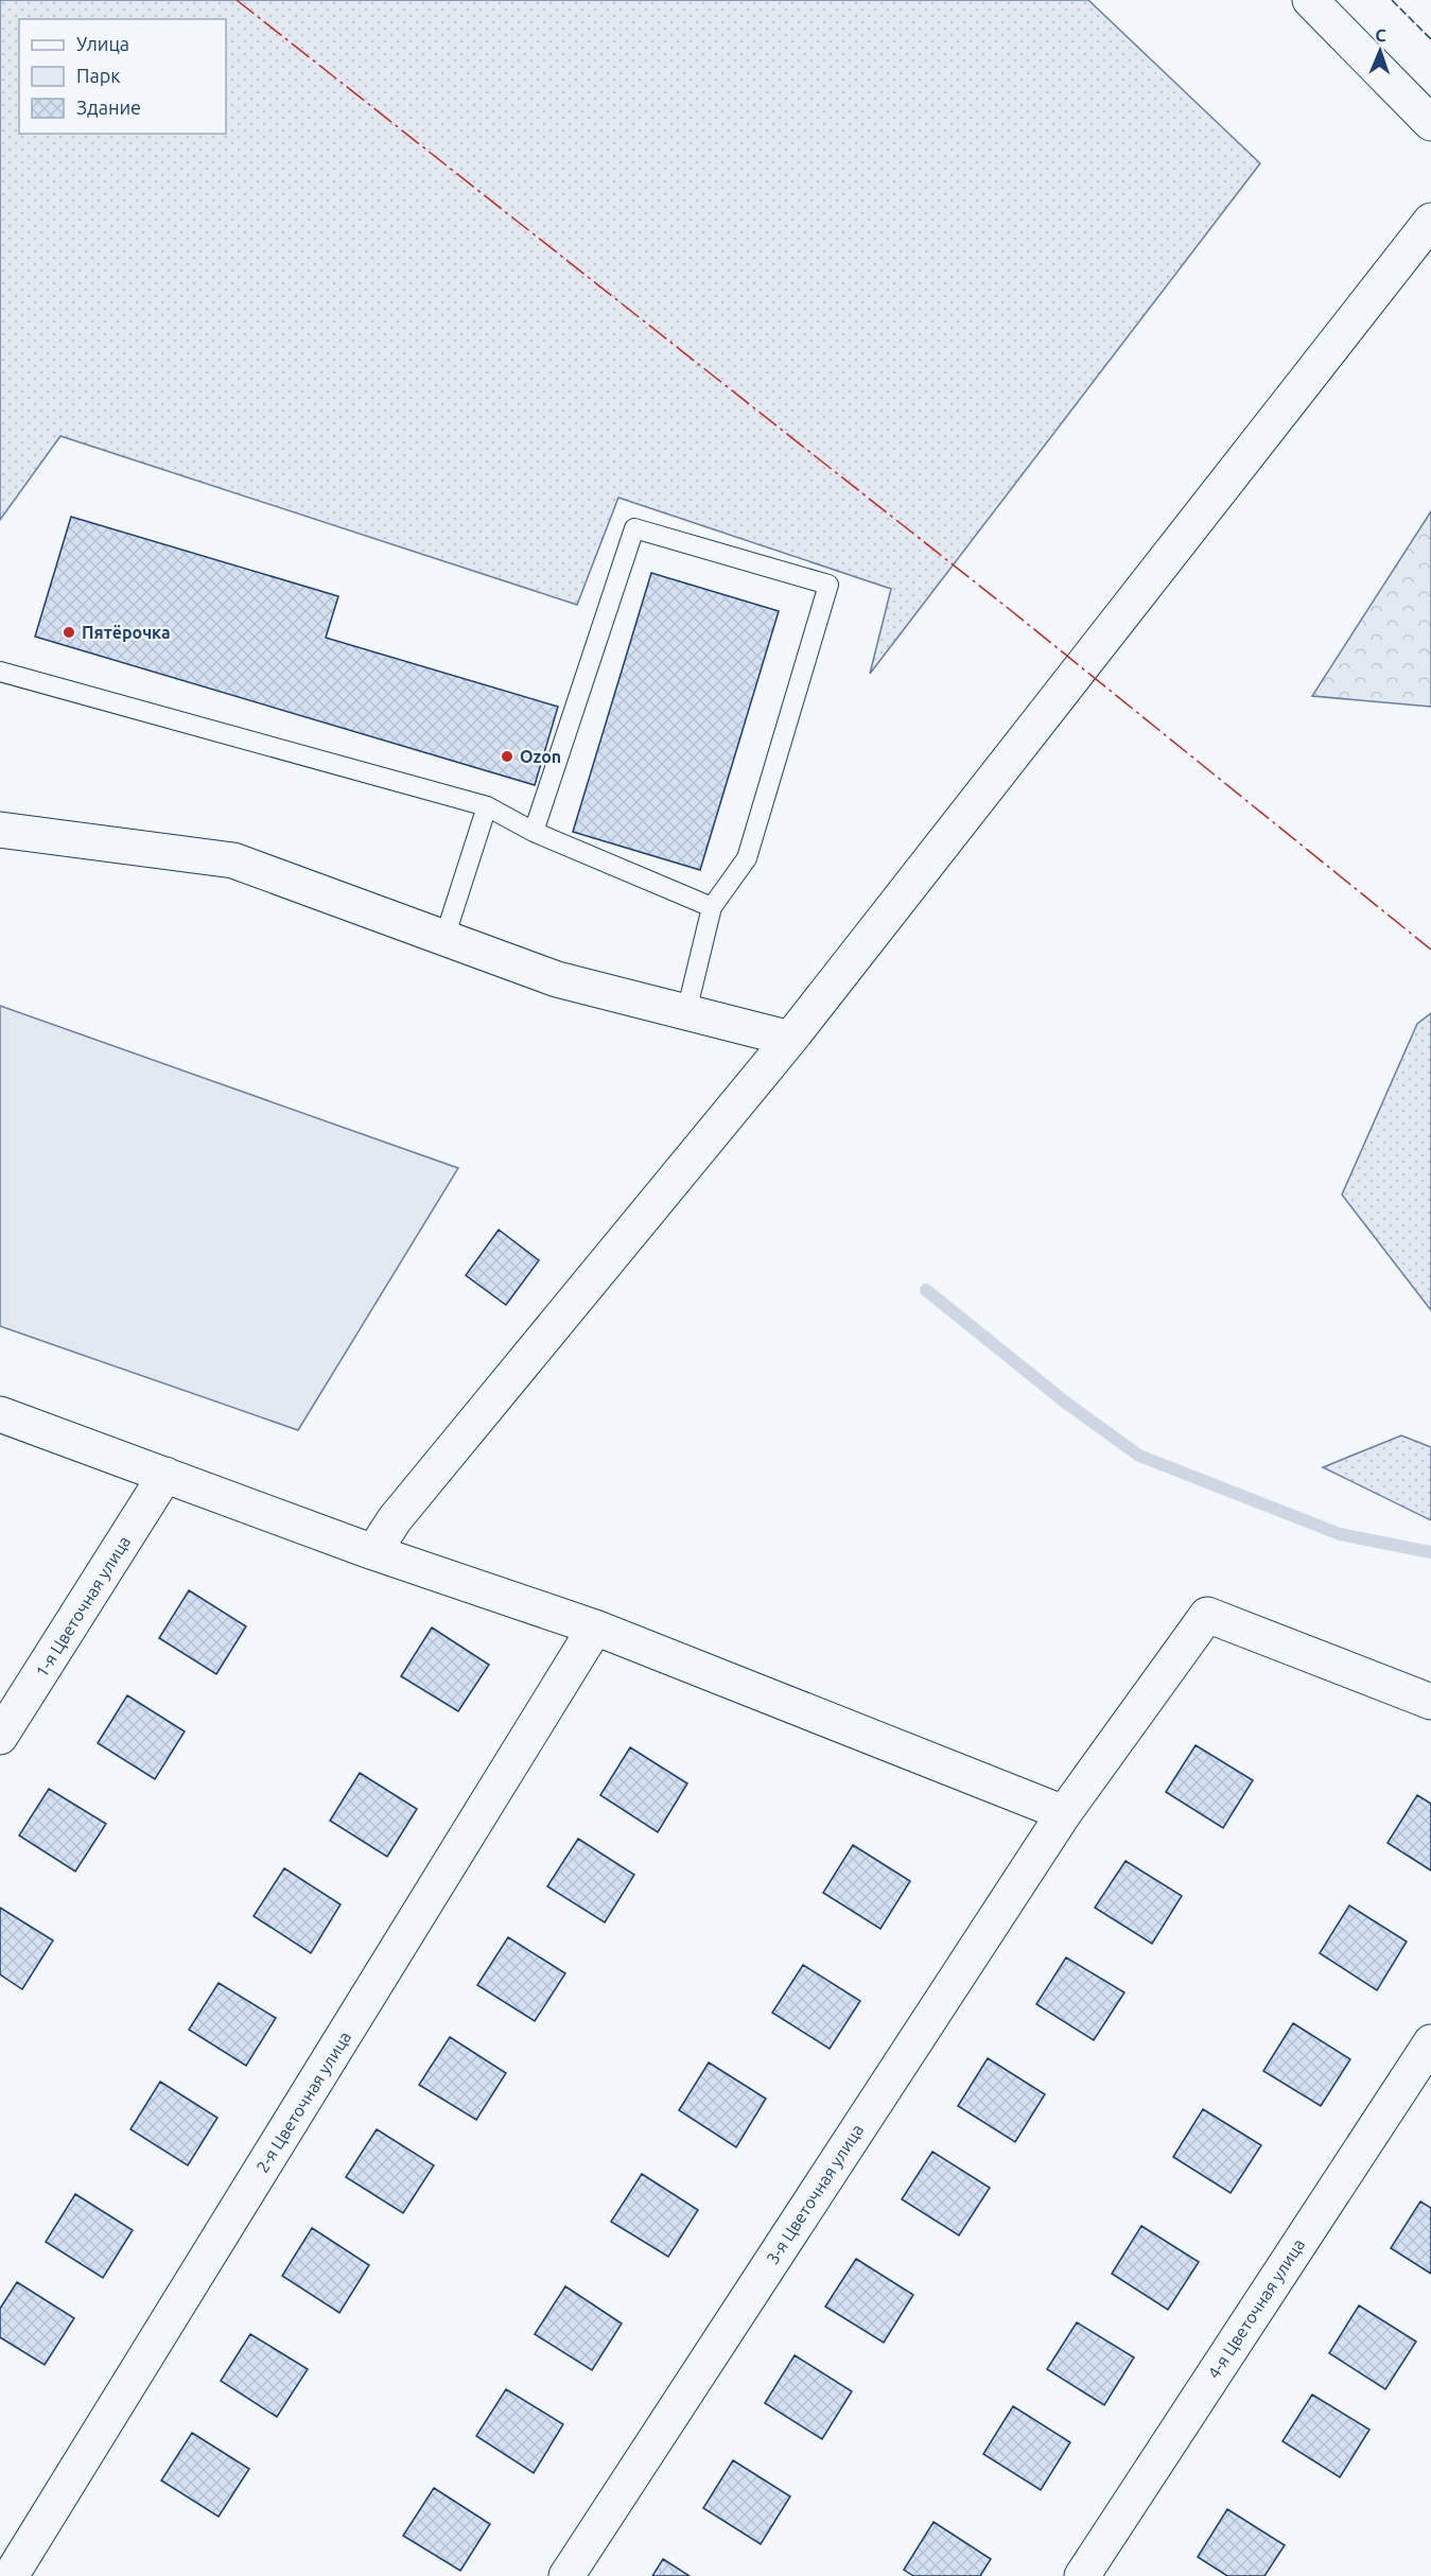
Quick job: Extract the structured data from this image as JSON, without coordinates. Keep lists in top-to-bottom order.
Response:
{
  "streets": {
    "street": [
      "1-я Цветочная улица",
      "2-я Цветочная улица",
      "3-я Цветочная улица",
      "4-я Цветочная улица"
    ]
  },
  "places": ["Пятёрочка", "Ozon"],
  "legend": ["Улица", "Парк", "Здание"],
  "north": "top"
}
